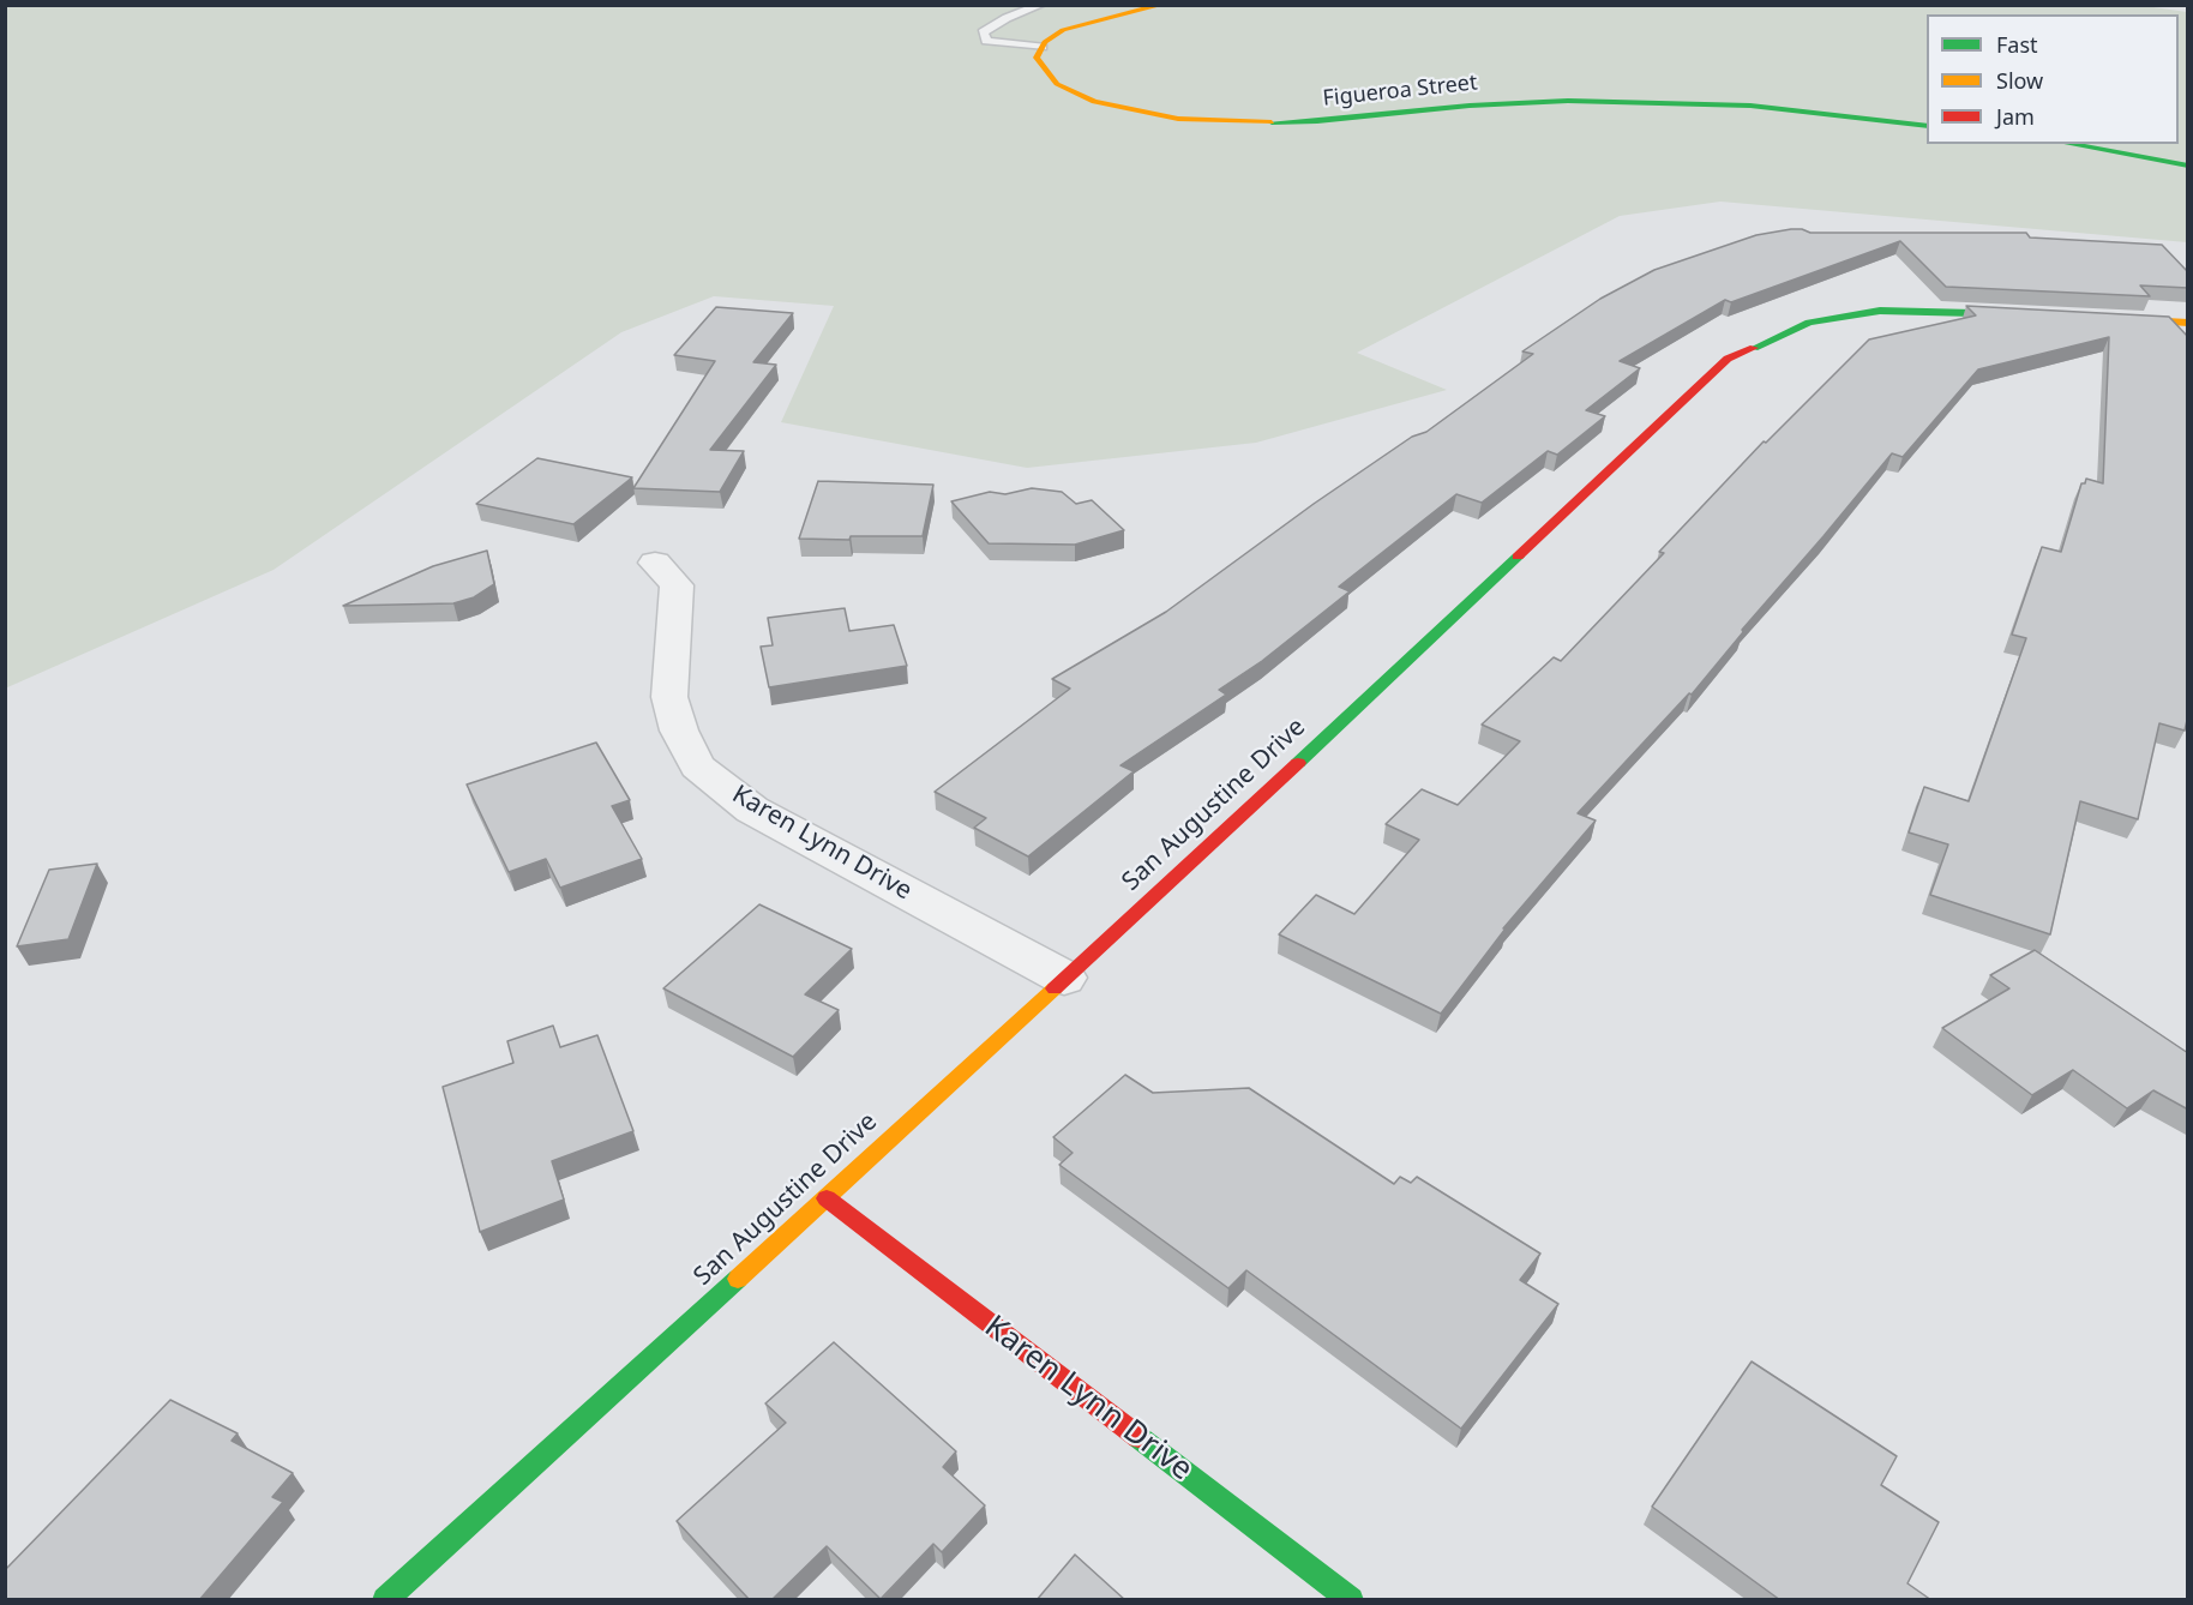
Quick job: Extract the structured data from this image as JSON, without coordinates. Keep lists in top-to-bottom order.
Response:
{
  "streets": {
    "street": ["Figueroa Street", "San Augustine Drive", "Karen Lynn Drive"]
  },
  "crossings": [
    ["San Augustine Drive", "Karen Lynn Drive"]
  ],
  "legend": ["Fast", "Slow", "Jam"]
}
